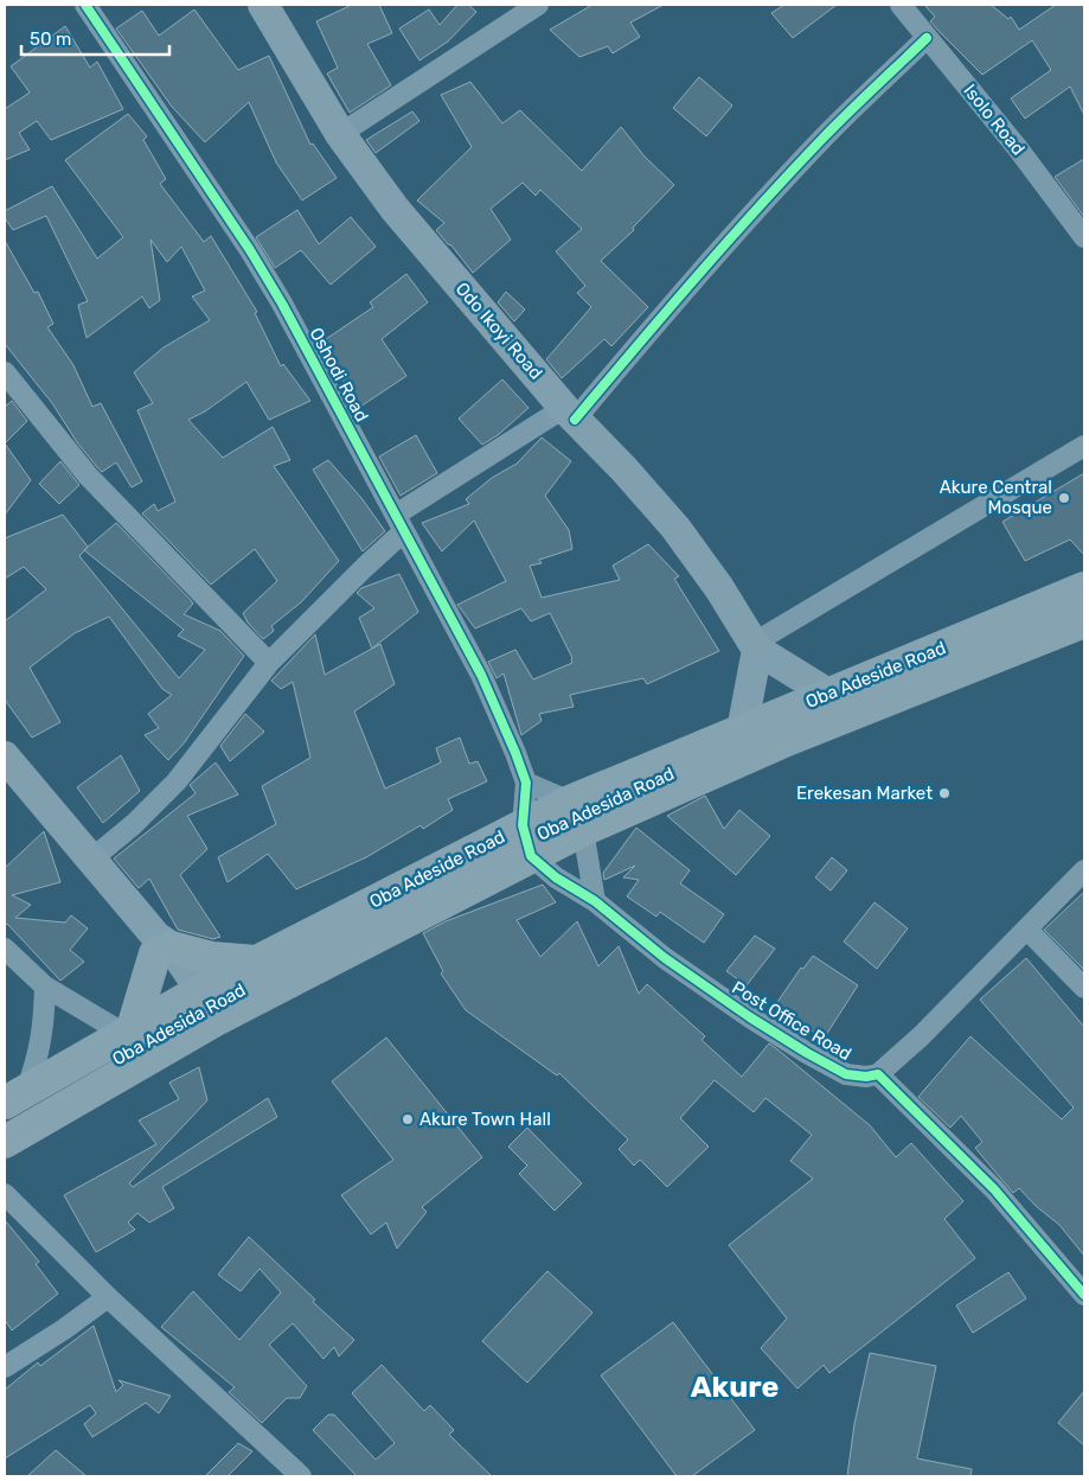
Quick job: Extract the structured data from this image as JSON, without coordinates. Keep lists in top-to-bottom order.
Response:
{
  "streets": {
    "main road": ["Odo Ikoyi Road", "Oba Adeside Road", "Oba Adesida Road"],
    "street": ["Isolo Road", "Oshodi Road", "Post Office Road"]
  },
  "crossings": [
    ["Oba Adeside Road", "Oba Adesida Road"],
    ["Oba Adesida Road", "Post Office Road"]
  ],
  "districts": ["Akure"],
  "places": ["Akure Central Mosque", "Erekesan Market", "Akure Town Hall"],
  "scale_bar": "50 m"
}
